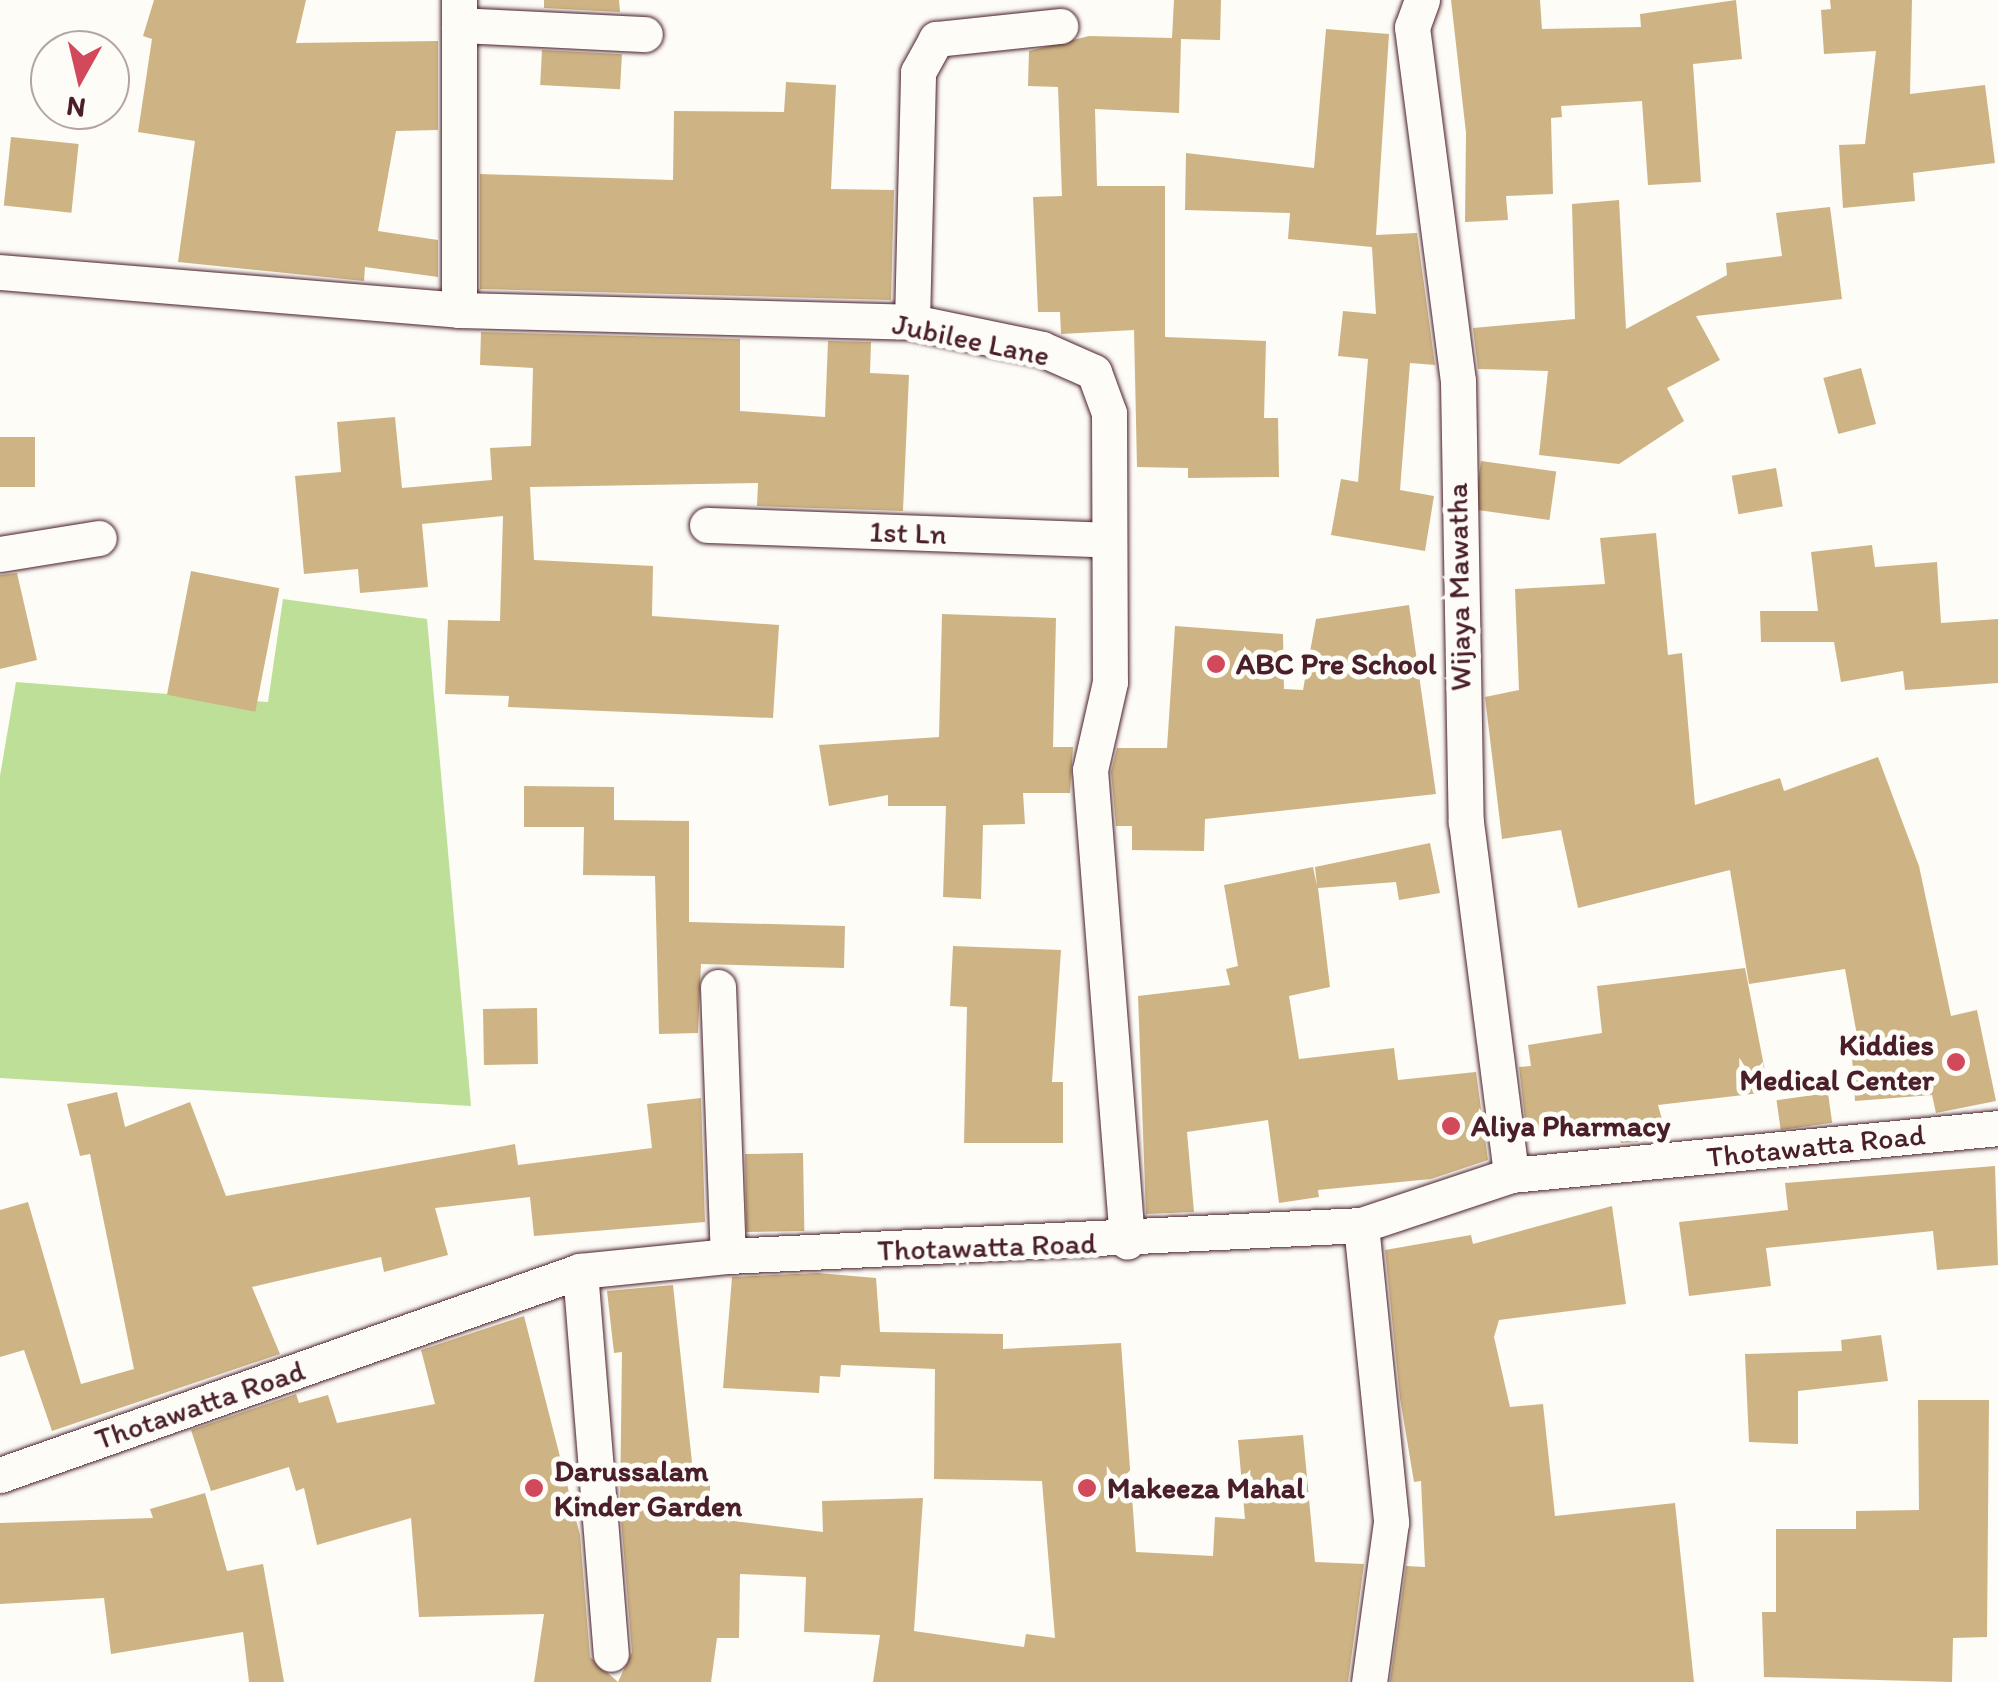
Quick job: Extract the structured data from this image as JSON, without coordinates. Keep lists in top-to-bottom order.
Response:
{
  "streets": {
    "street": [
      "Jubilee Lane",
      "1st Ln",
      "Wijaya Mawatha",
      "Thotawatta Road"
    ]
  },
  "crossings": [
    ["Jubilee Lane", "1st Ln"],
    ["Jubilee Lane", "Thotawatta Road"],
    ["Wijaya Mawatha", "Thotawatta Road"]
  ],
  "places": [
    "ABC Pre School",
    "Kiddies Medical Center",
    "Aliya Pharmacy",
    "Darussalam Kinder Garden",
    "Makeeza Mahal"
  ],
  "north": "bottom"
}
